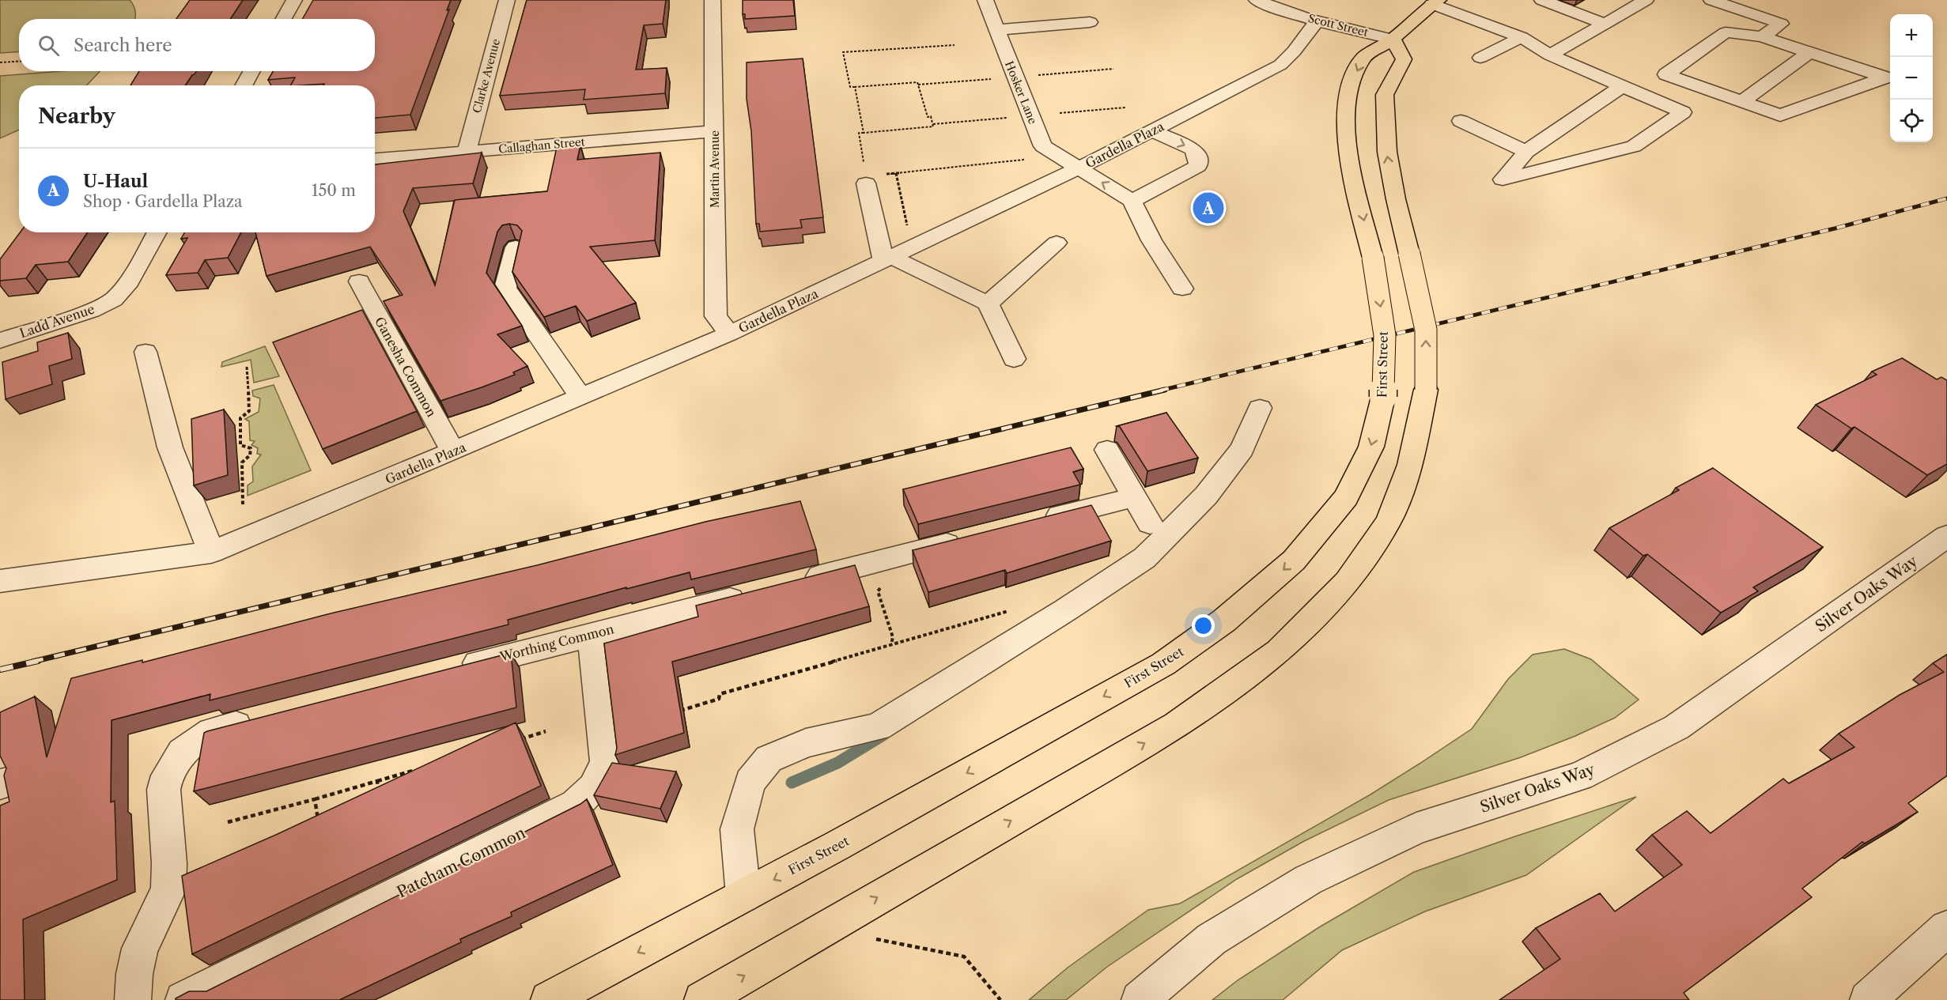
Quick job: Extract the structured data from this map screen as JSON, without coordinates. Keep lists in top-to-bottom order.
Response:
{
  "streets": {
    "main road": ["First Street"],
    "street": [
      "Scott Street",
      "Clarke Avenue",
      "Hosker Lane",
      "Gardella Plaza",
      "Callaghan Street",
      "Martin Avenue",
      "Ladd Avenue",
      "Ganesha Common",
      "Silver Oaks Way",
      "Worthing Common",
      "Patcham Common"
    ]
  },
  "crossings": [
    ["Scott Street", "Gardella Plaza"],
    ["Scott Street", "First Street"],
    ["Clarke Avenue", "Callaghan Street"],
    ["Hosker Lane", "Gardella Plaza"],
    ["Gardella Plaza", "Martin Avenue"],
    ["Gardella Plaza", "Ganesha Common"],
    ["Callaghan Street", "Martin Avenue"],
    ["Worthing Common", "Patcham Common"]
  ],
  "one_way": ["First Street"],
  "page": {
    "map_buttons": ["+", "−"],
    "search": "Search here",
    "heading": "Nearby",
    "list": [
      {
        "mark": "A",
        "name": "U-Haul",
        "note": "Shop · Gardella Plaza",
        "value": "150 m"
      }
    ],
    "pins": "A"
  }
}
